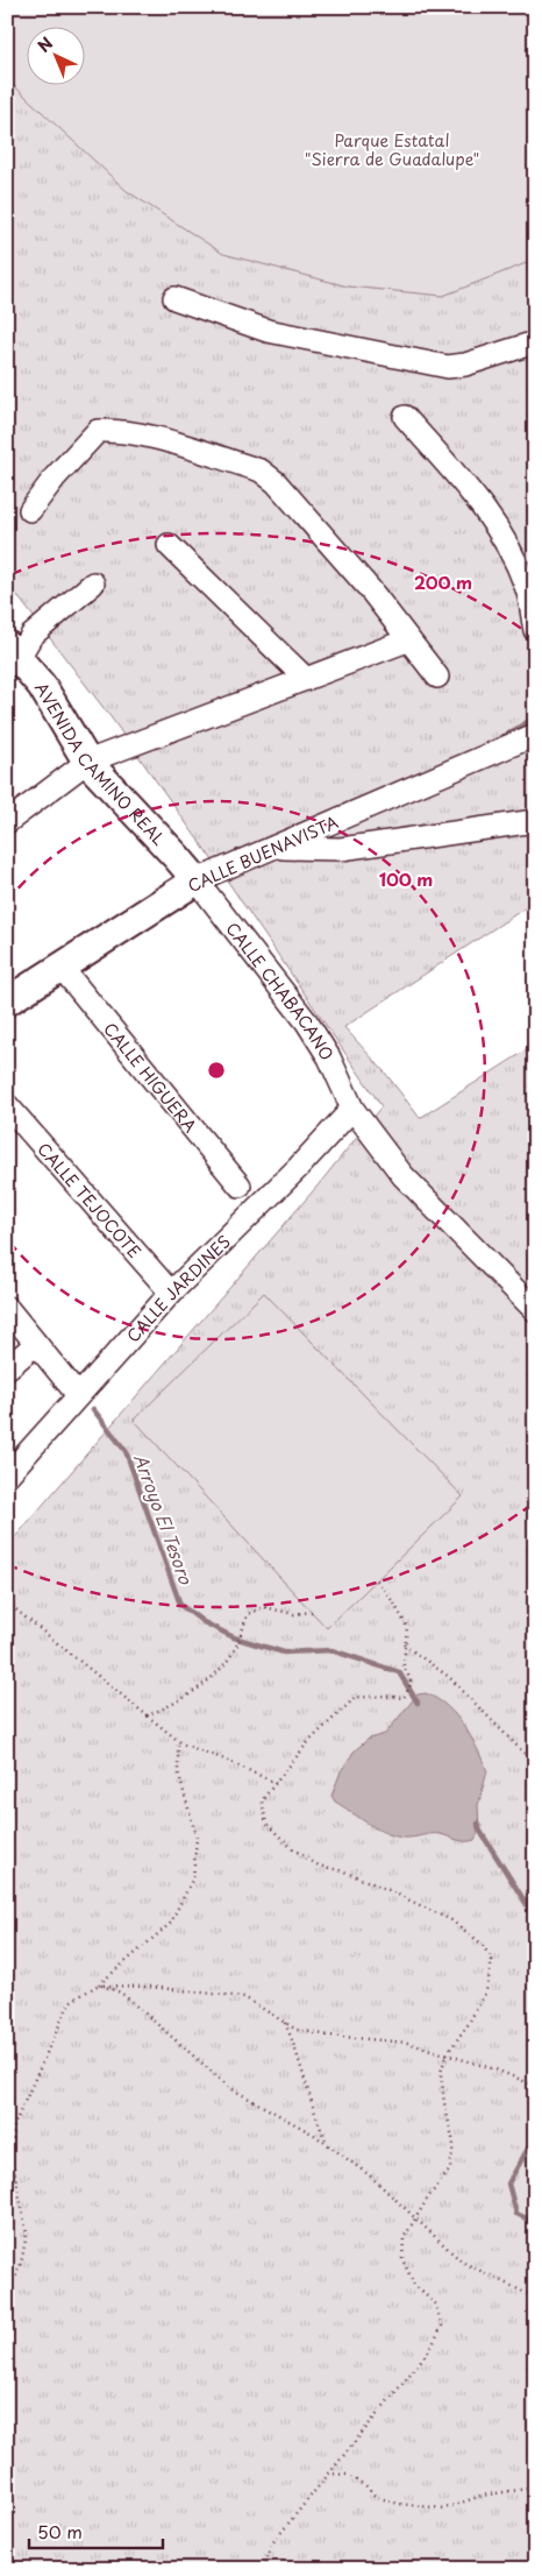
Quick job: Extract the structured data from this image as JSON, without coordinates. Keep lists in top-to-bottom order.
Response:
{
  "streets": {
    "street": [
      "AVENIDA CAMINO REAL",
      "CALLE BUENAVISTA",
      "CALLE CHABACANO",
      "CALLE HIGUERA",
      "CALLE TEJOCOTE",
      "CALLE JARDINES"
    ]
  },
  "crossings": [
    ["AVENIDA CAMINO REAL", "CALLE BUENAVISTA"],
    ["AVENIDA CAMINO REAL", "CALLE CHABACANO"],
    ["CALLE BUENAVISTA", "CALLE CHABACANO"],
    ["CALLE BUENAVISTA", "CALLE HIGUERA"],
    ["CALLE CHABACANO", "CALLE JARDINES"],
    ["CALLE TEJOCOTE", "CALLE JARDINES"]
  ],
  "water": ["Arroyo El Tesoro"],
  "parks": ["Parque Estatal \"Sierra de Guadalupe\""],
  "scale_bar": "50 m",
  "north": "top left",
  "rings": ["200 m", "100 m"]
}
